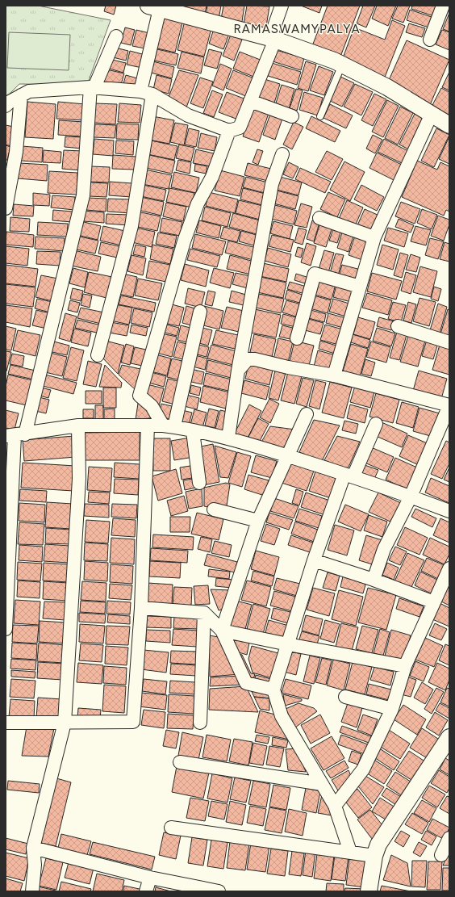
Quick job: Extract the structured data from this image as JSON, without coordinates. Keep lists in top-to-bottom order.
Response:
{
  "districts": ["RAMASWAMYPALYA"]
}
